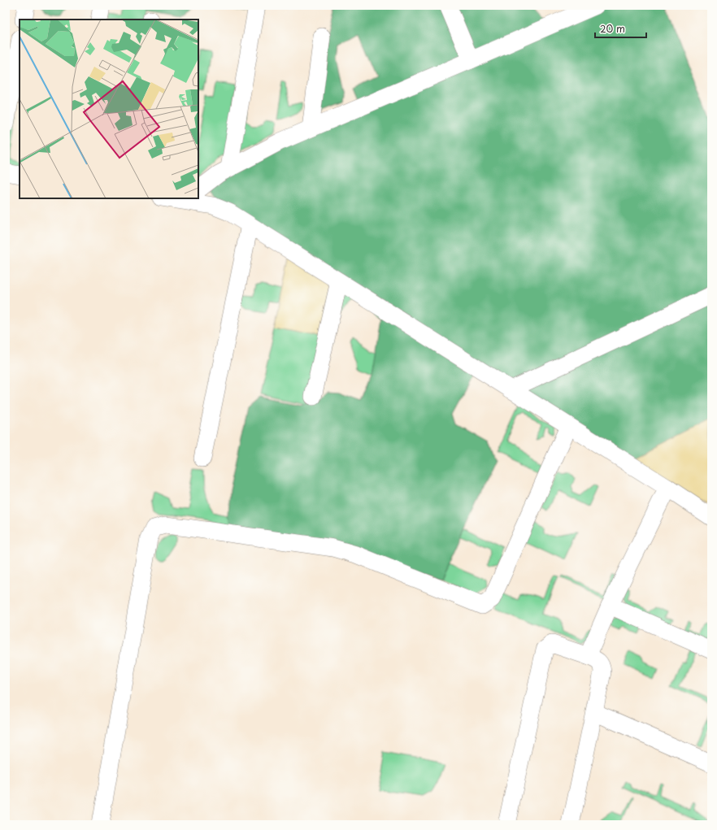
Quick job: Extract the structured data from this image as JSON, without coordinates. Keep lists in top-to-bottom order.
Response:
{
  "scale_bar": "20 m"
}
